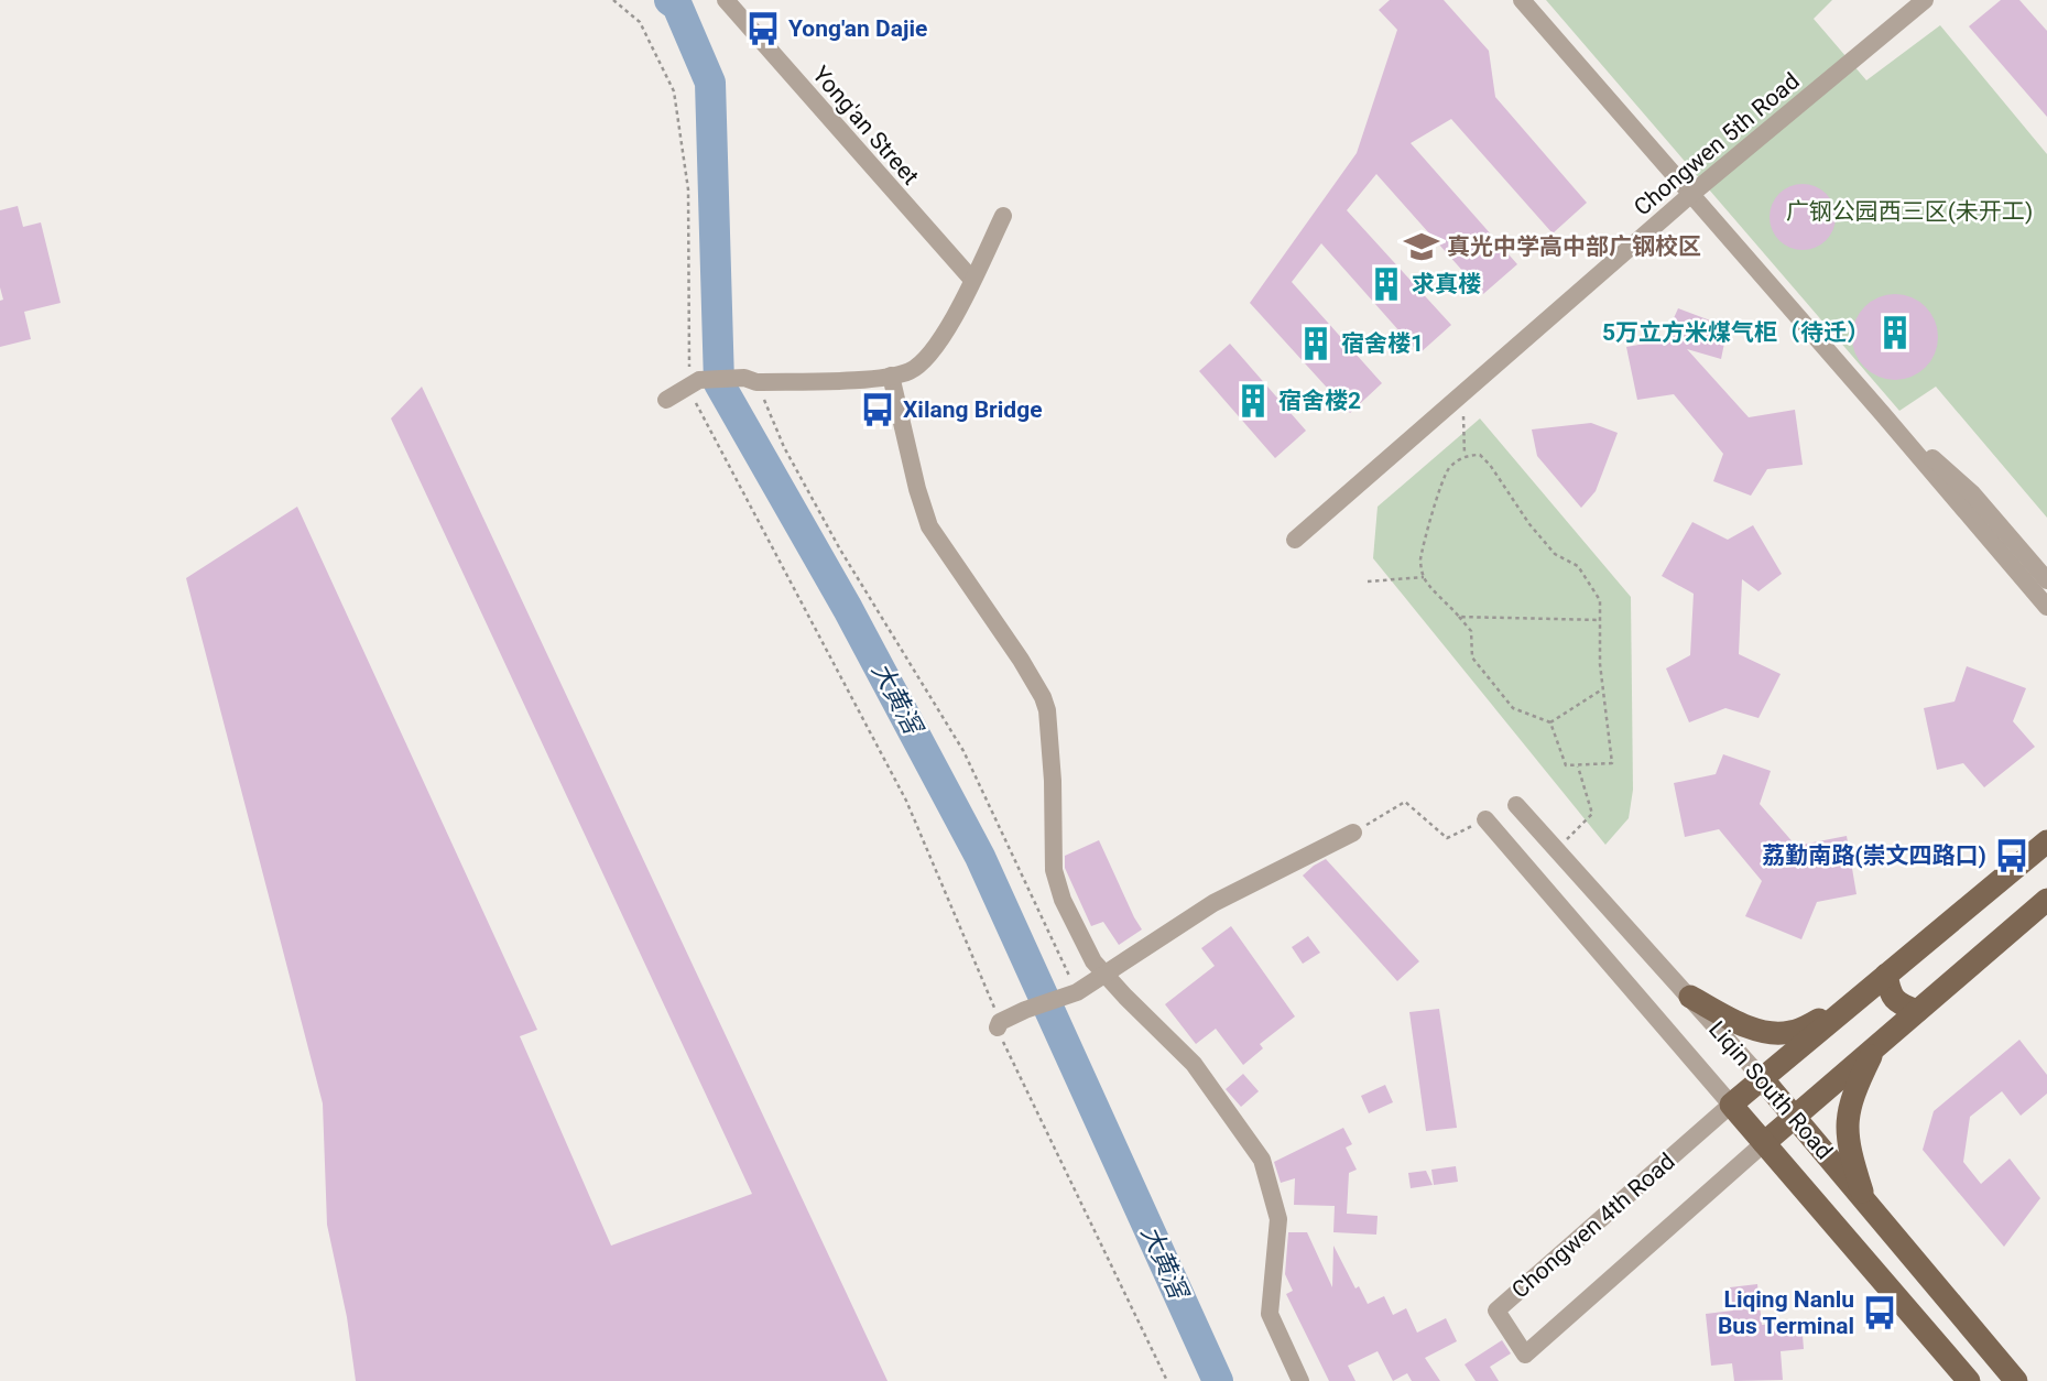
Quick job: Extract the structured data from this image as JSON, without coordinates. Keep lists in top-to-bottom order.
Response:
{
  "streets": {
    "main road": ["Liqin South Road", "Chongwen 4th Road"],
    "street": ["Yong'an Street", "Chongwen 5th Road"]
  },
  "crossings": [
    ["Liqin South Road", "Chongwen 4th Road"]
  ],
  "water": ["大黄滘"],
  "parks": ["广钢公园西三区(未开工)"],
  "places": {
    "bus stop": [
      "Yong'an Dajie",
      "Xilang Bridge",
      "荔勤南路(崇文四路口)",
      "Liqing Nanlu Bus Terminal"
    ],
    "school or university": ["真光中学高中部广钢校区"],
    "building": [
      "求真楼",
      "5万立方米煤气柜（待迁）",
      "宿舍楼1",
      "宿舍楼2"
    ]
  }
}
